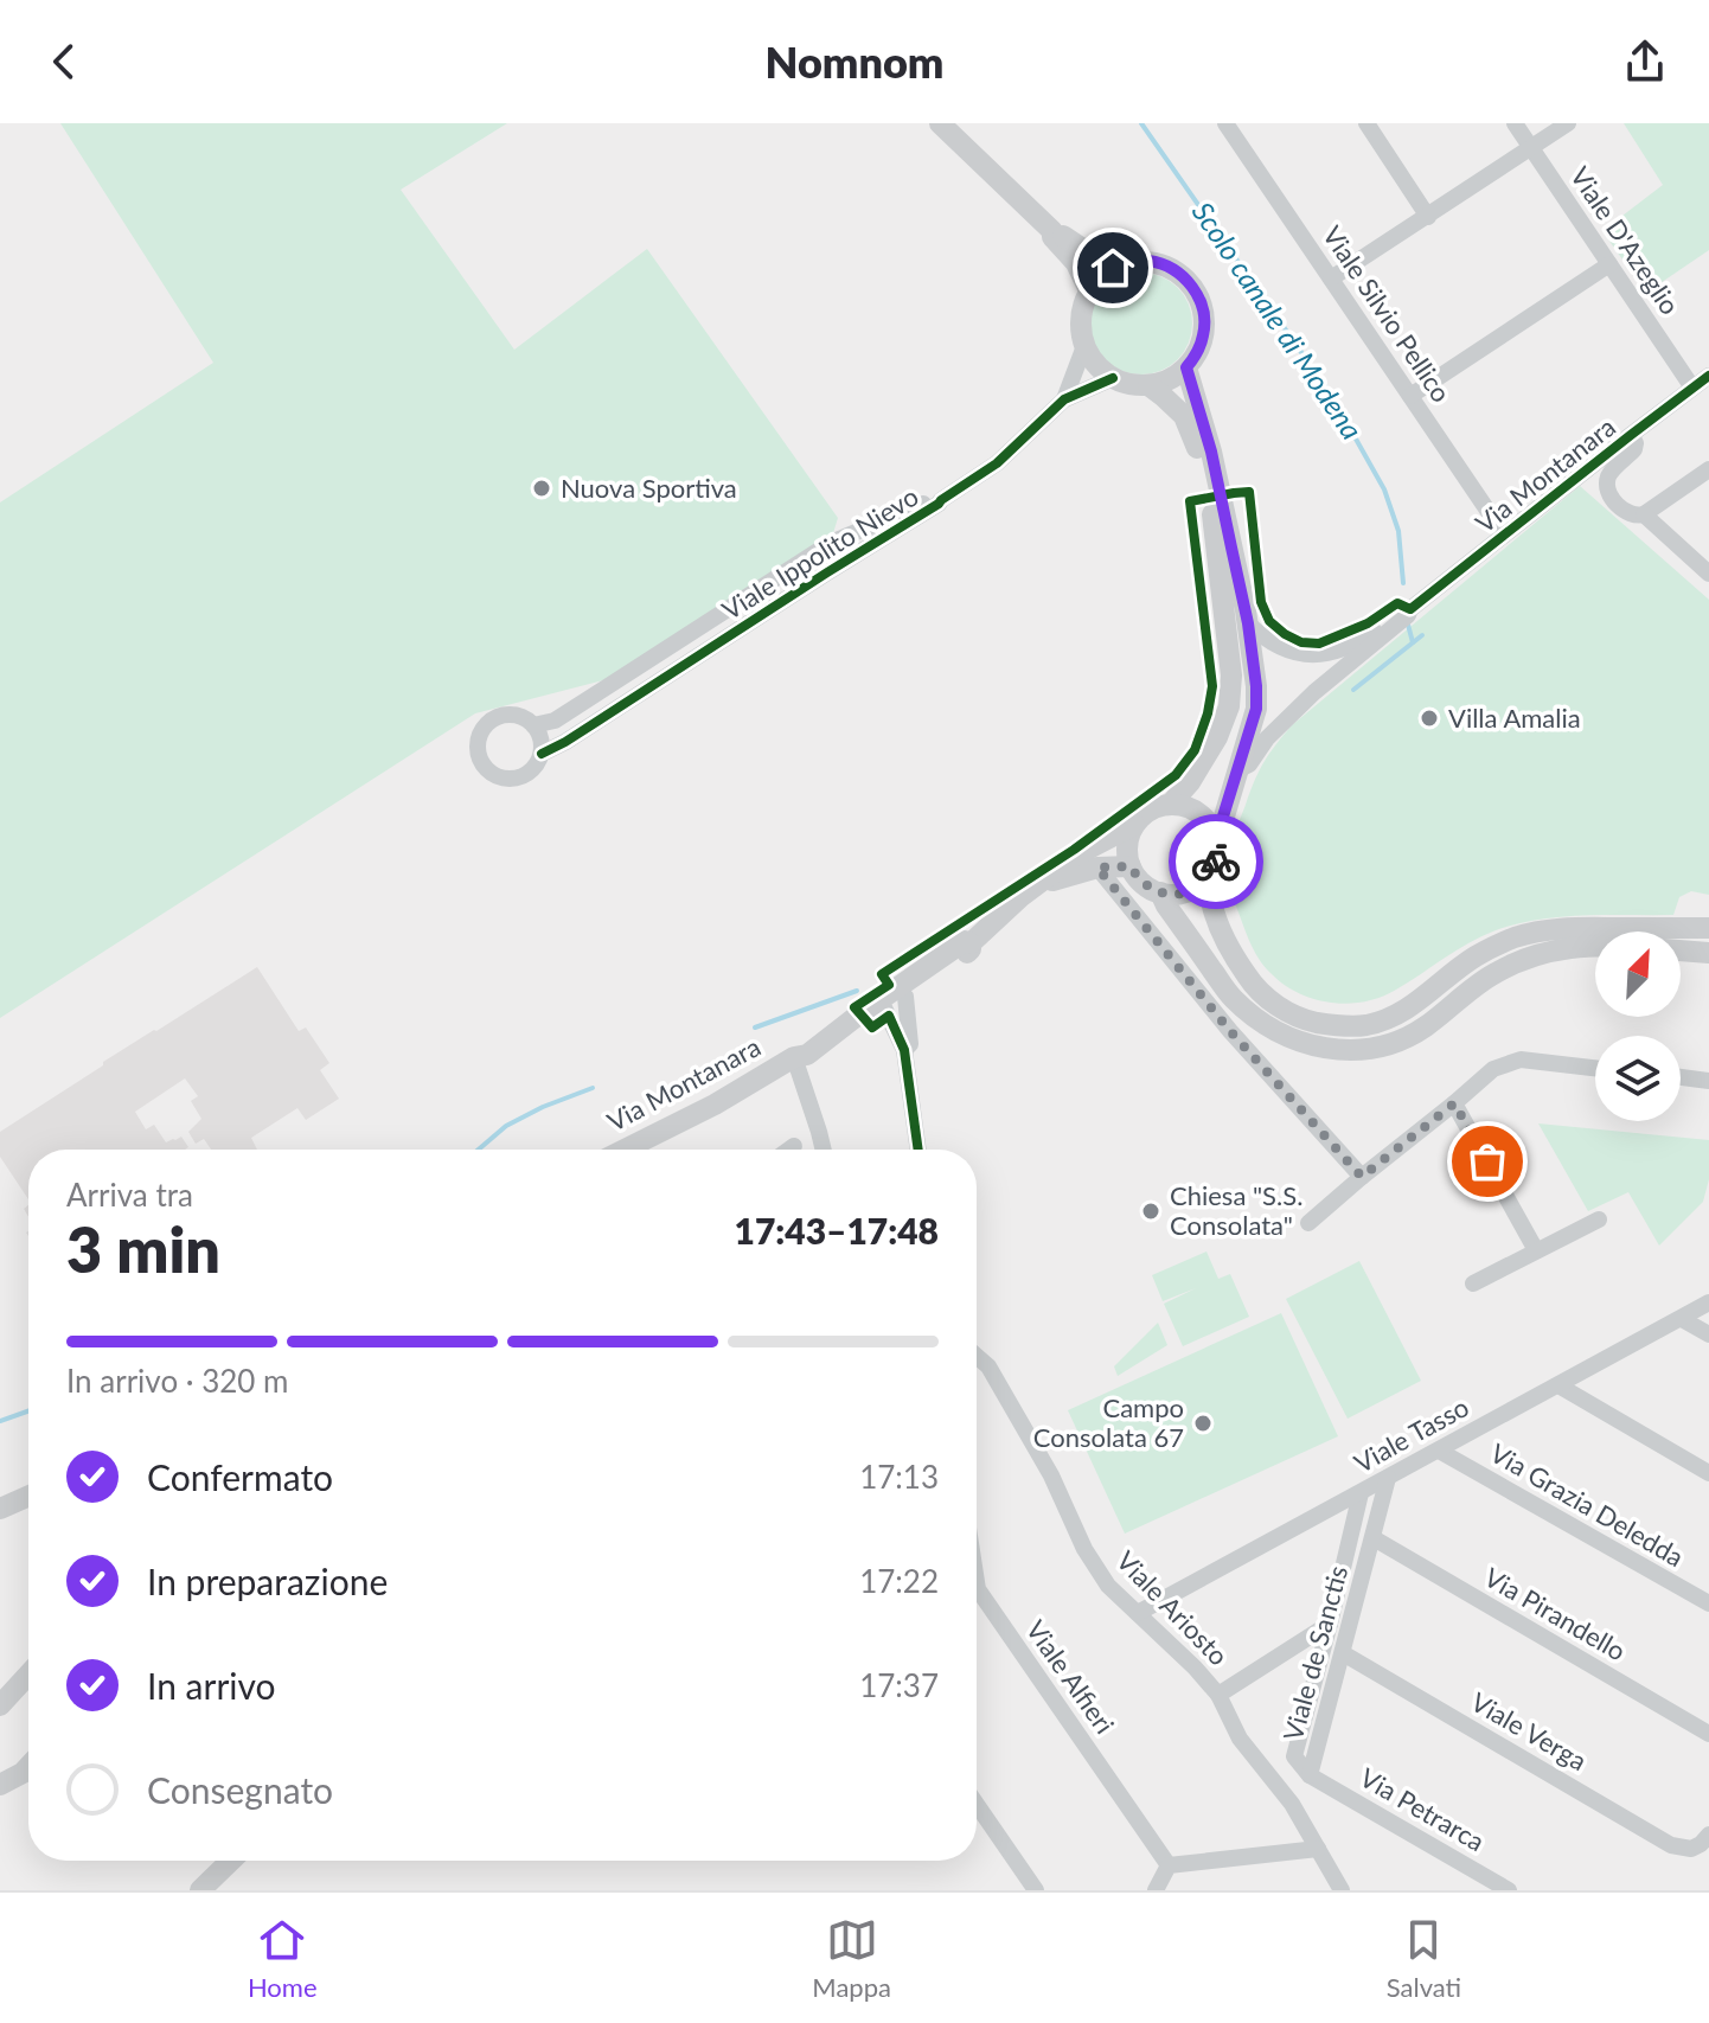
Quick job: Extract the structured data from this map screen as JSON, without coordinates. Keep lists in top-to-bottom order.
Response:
{
  "streets": {
    "main road": ["Via Montanara"],
    "street": [
      "Viale D'Azeglio",
      "Viale Silvio Pellico",
      "Viale Ippolito Nievo",
      "Viale Tasso",
      "Via Grazia Deledda",
      "Viale Ariosto",
      "Via Pirandello",
      "Viale de Sanctis",
      "Viale Alfieri",
      "Viale Verga",
      "Via Petrarca"
    ]
  },
  "crossings": [
    ["Viale D'Azeglio", "Via Montanara"],
    ["Viale Silvio Pellico", "Via Montanara"],
    ["Viale Tasso", "Via Grazia Deledda"],
    ["Viale Tasso", "Viale Ariosto"],
    ["Viale Tasso", "Viale de Sanctis"],
    ["Via Pirandello", "Viale de Sanctis"],
    ["Viale de Sanctis", "Viale Verga"],
    ["Viale de Sanctis", "Via Petrarca"]
  ],
  "water": ["Scolo canale di Modena"],
  "places": [
    "Nuova Sportiva",
    "Villa Amalia",
    "Chiesa \"S.S. Consolata\"",
    "Campo Consolata 67"
  ],
  "north": "top right",
  "page": {
    "header": "Nomnom",
    "heading": ["3 min", "Arriva tra", "17:43–17:48"],
    "bar": "In arrivo · 320 m",
    "list": [
      ["Confermato", "17:13"],
      ["In preparazione", "17:22"],
      ["In arrivo", "17:37"],
      "Consegnato"
    ],
    "tabs": ["Home", "Mappa", "Salvati"]
  }
}
